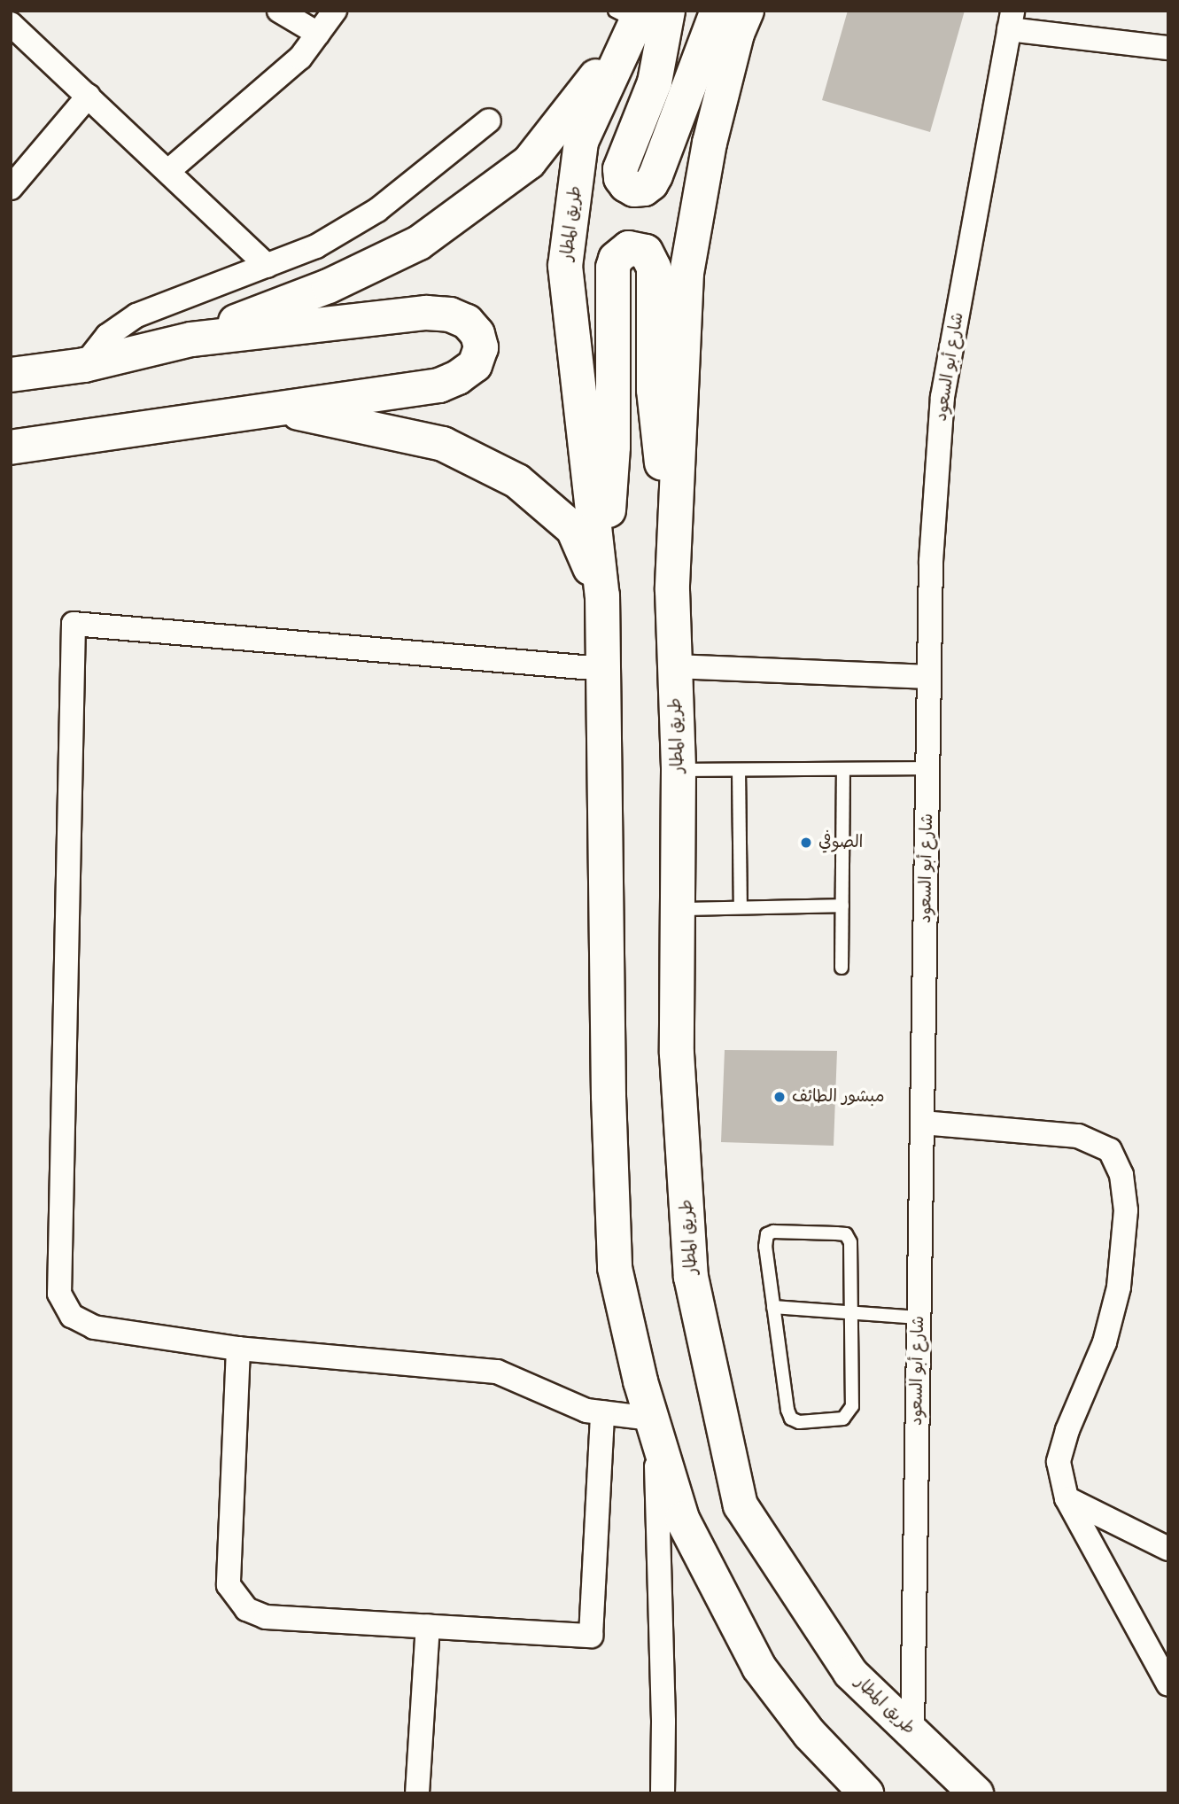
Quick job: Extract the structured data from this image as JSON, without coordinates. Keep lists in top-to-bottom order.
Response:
{
  "streets": {
    "main road": ["طريق المطار"],
    "street": ["شارع أبو السعود"]
  },
  "crossings": [
    ["طريق المطار", "شارع أبو السعود"]
  ],
  "places": ["الصوفي", "مبشور الطائف"]
}
